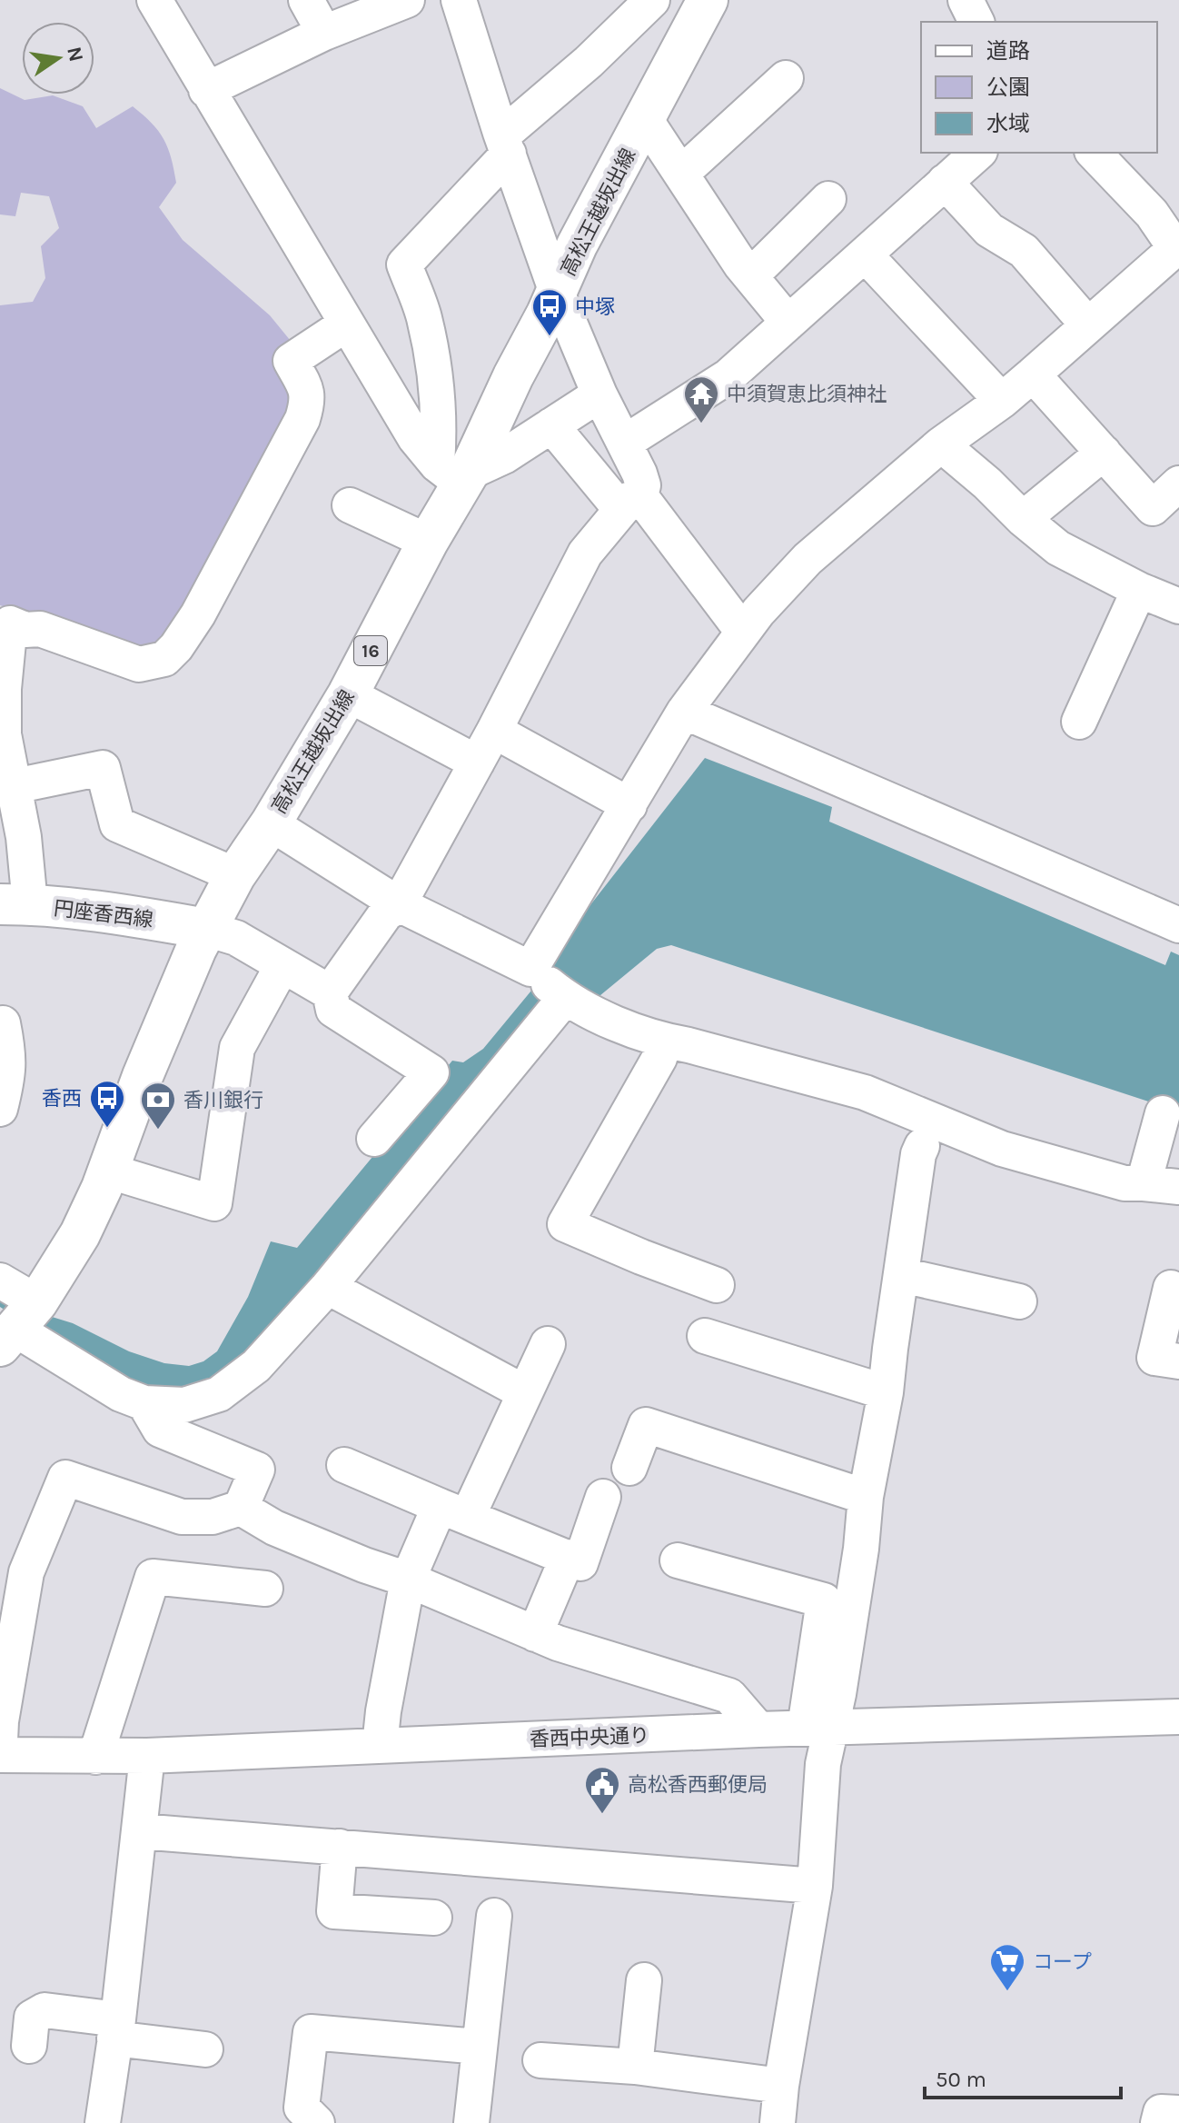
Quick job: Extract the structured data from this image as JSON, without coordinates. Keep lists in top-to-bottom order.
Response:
{
  "streets": {
    "main road": ["高松王越坂出線", "16", "円座香西線"],
    "street": ["香西中央通り"]
  },
  "crossings": [
    ["高松王越坂出線", "円座香西線"]
  ],
  "places": {
    "bus stop": ["中塚", "香西"],
    "temple": ["中須賀恵比須神社"],
    "bank": ["香川銀行"],
    "public building": ["高松香西郵便局"],
    "supermarket": ["コープ"]
  },
  "legend": ["道路", "公園", "水域"],
  "scale_bar": "50 m",
  "north": "right"
}
